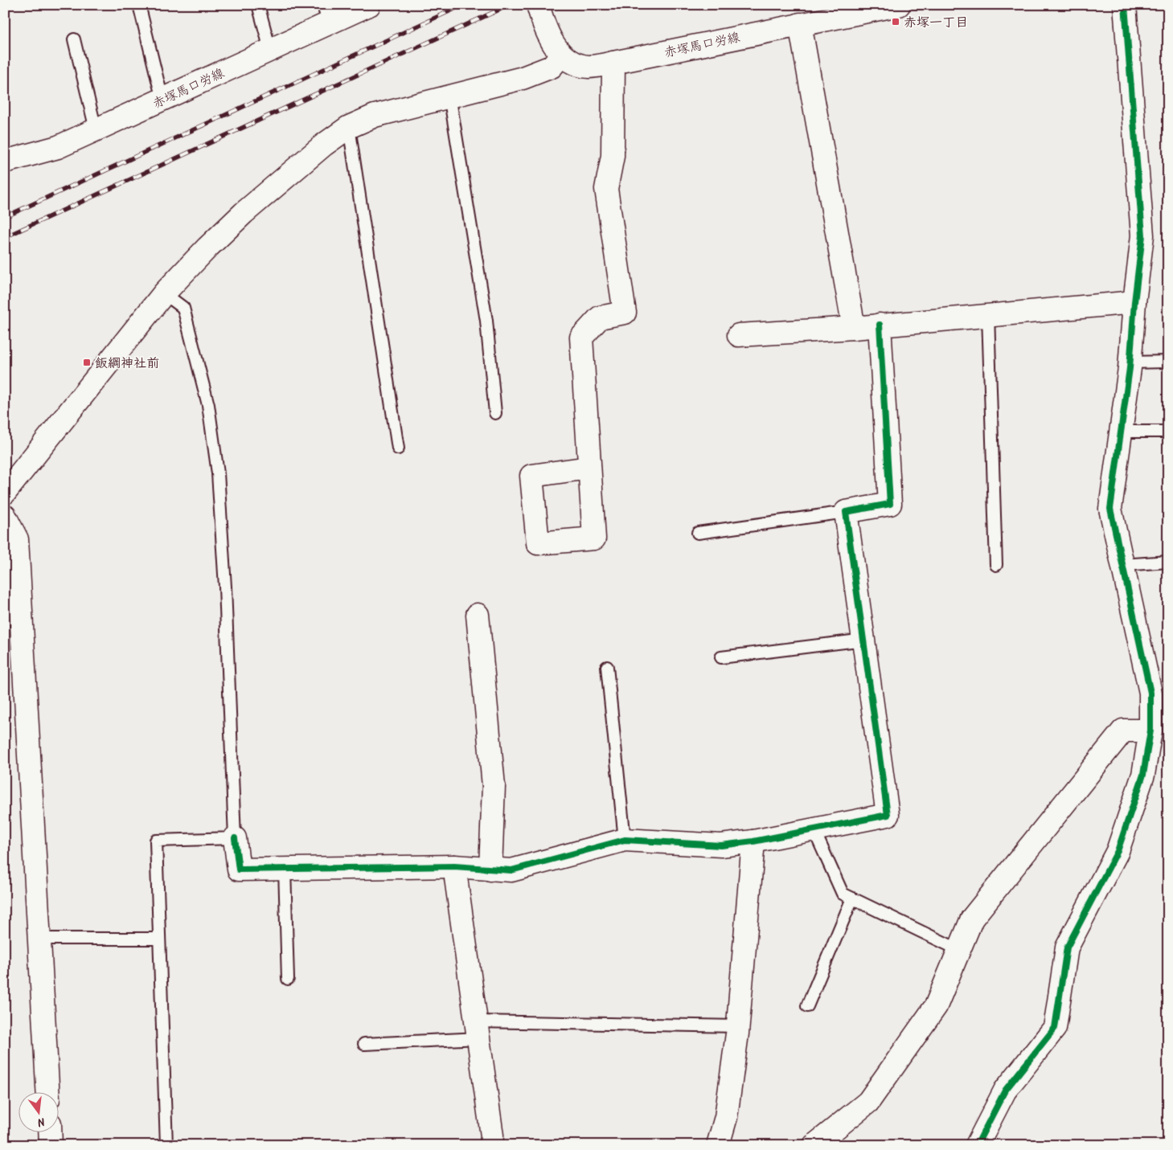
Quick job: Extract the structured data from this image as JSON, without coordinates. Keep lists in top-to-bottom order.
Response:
{
  "streets": {
    "street": ["赤塚馬口労線"]
  },
  "places": {
    "transit": ["赤塚一丁目", "飯綱神社前"]
  },
  "north": "bottom"
}
